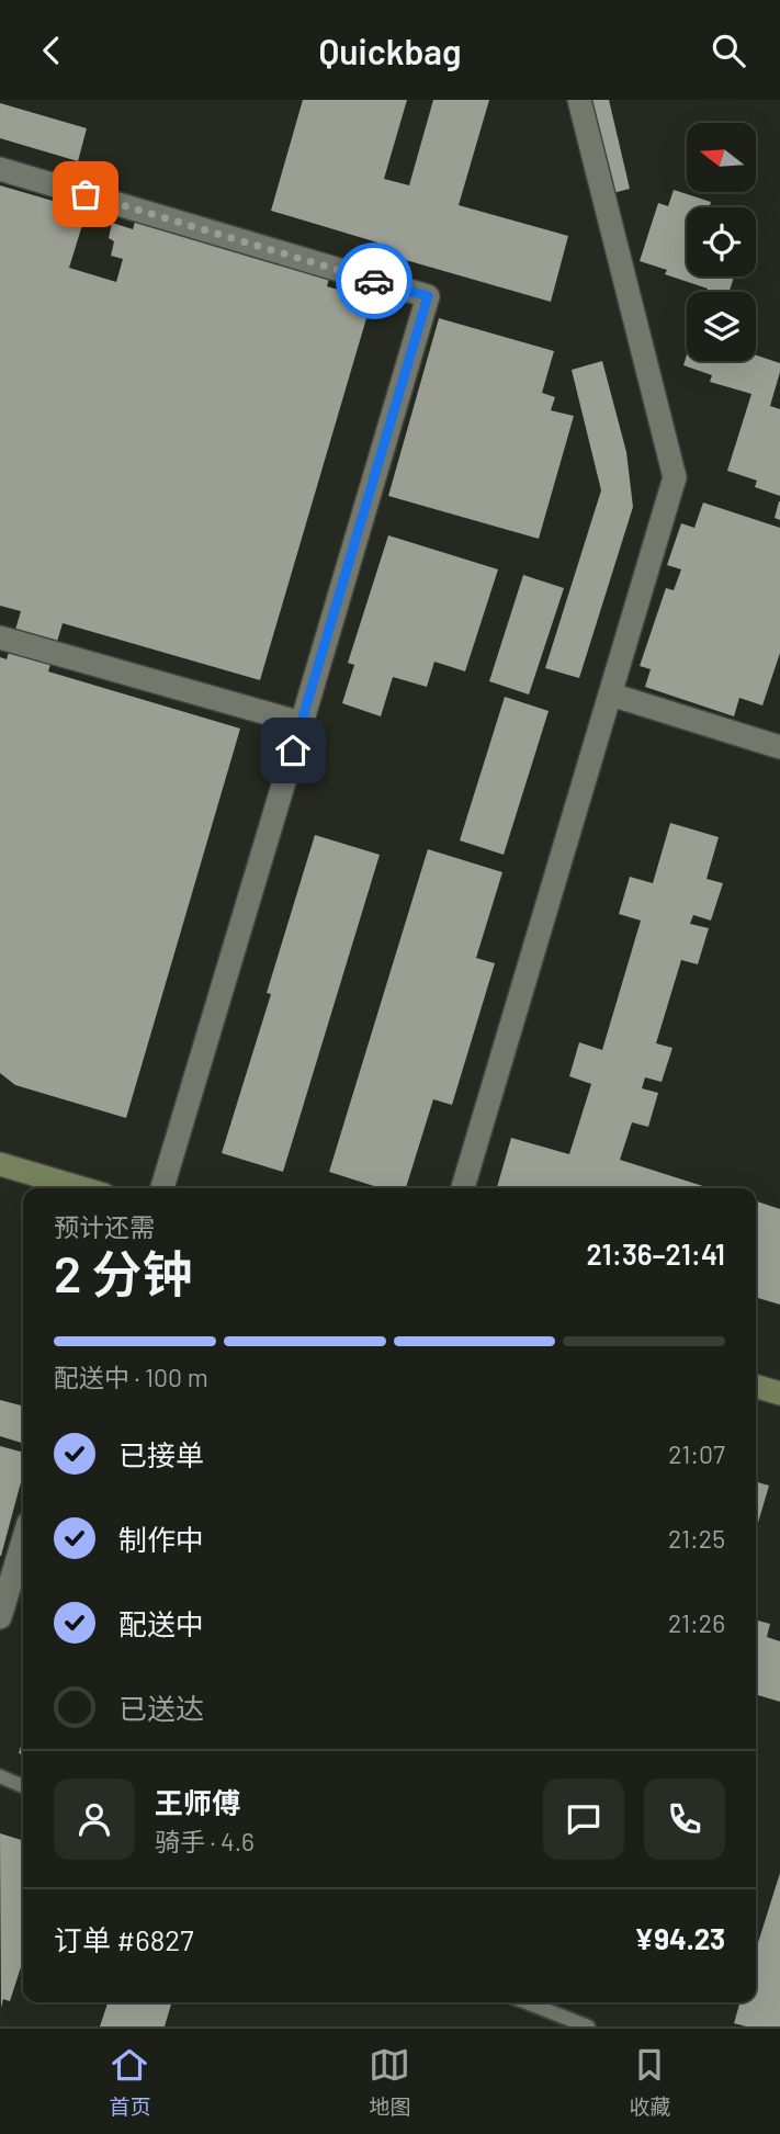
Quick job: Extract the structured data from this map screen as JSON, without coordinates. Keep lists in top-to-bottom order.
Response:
{
  "north": "left",
  "page": {
    "header": "Quickbag",
    "heading": ["2 分钟", "预计还需", "21:36–21:41"],
    "panel": [
      "王师傅",
      "骑手 · 4.6",
      "订单 #6827",
      "¥94.23"
    ],
    "bar": "配送中 · 100 m",
    "list": [
      ["已接单", "21:07"],
      ["制作中", "21:25"],
      ["配送中", "21:26"],
      "已送达"
    ],
    "tabs": ["首页", "地图", "收藏"]
  }
}
